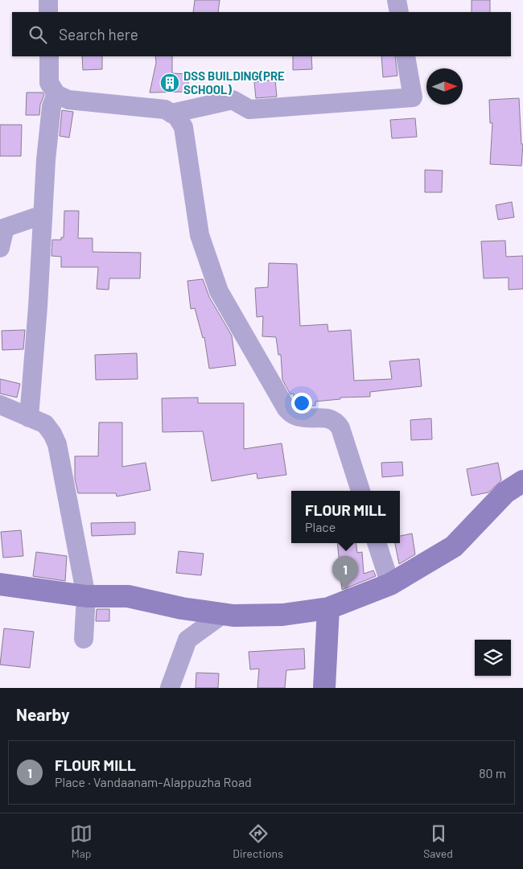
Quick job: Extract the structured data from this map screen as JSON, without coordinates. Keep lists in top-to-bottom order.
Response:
{
  "places": {
    "building": ["DSS BUILDING(PRE SCHOOL)"]
  },
  "north": "right",
  "page": {
    "search": "Search here",
    "popup": ["FLOUR MILL", "Place"],
    "pins": "1",
    "heading": "Nearby",
    "list": [
      {
        "mark": "1",
        "name": "FLOUR MILL",
        "note": "Place · Vandaanam-Alappuzha Road",
        "value": "80 m"
      }
    ],
    "nav": ["Map", "Directions", "Saved"]
  }
}
